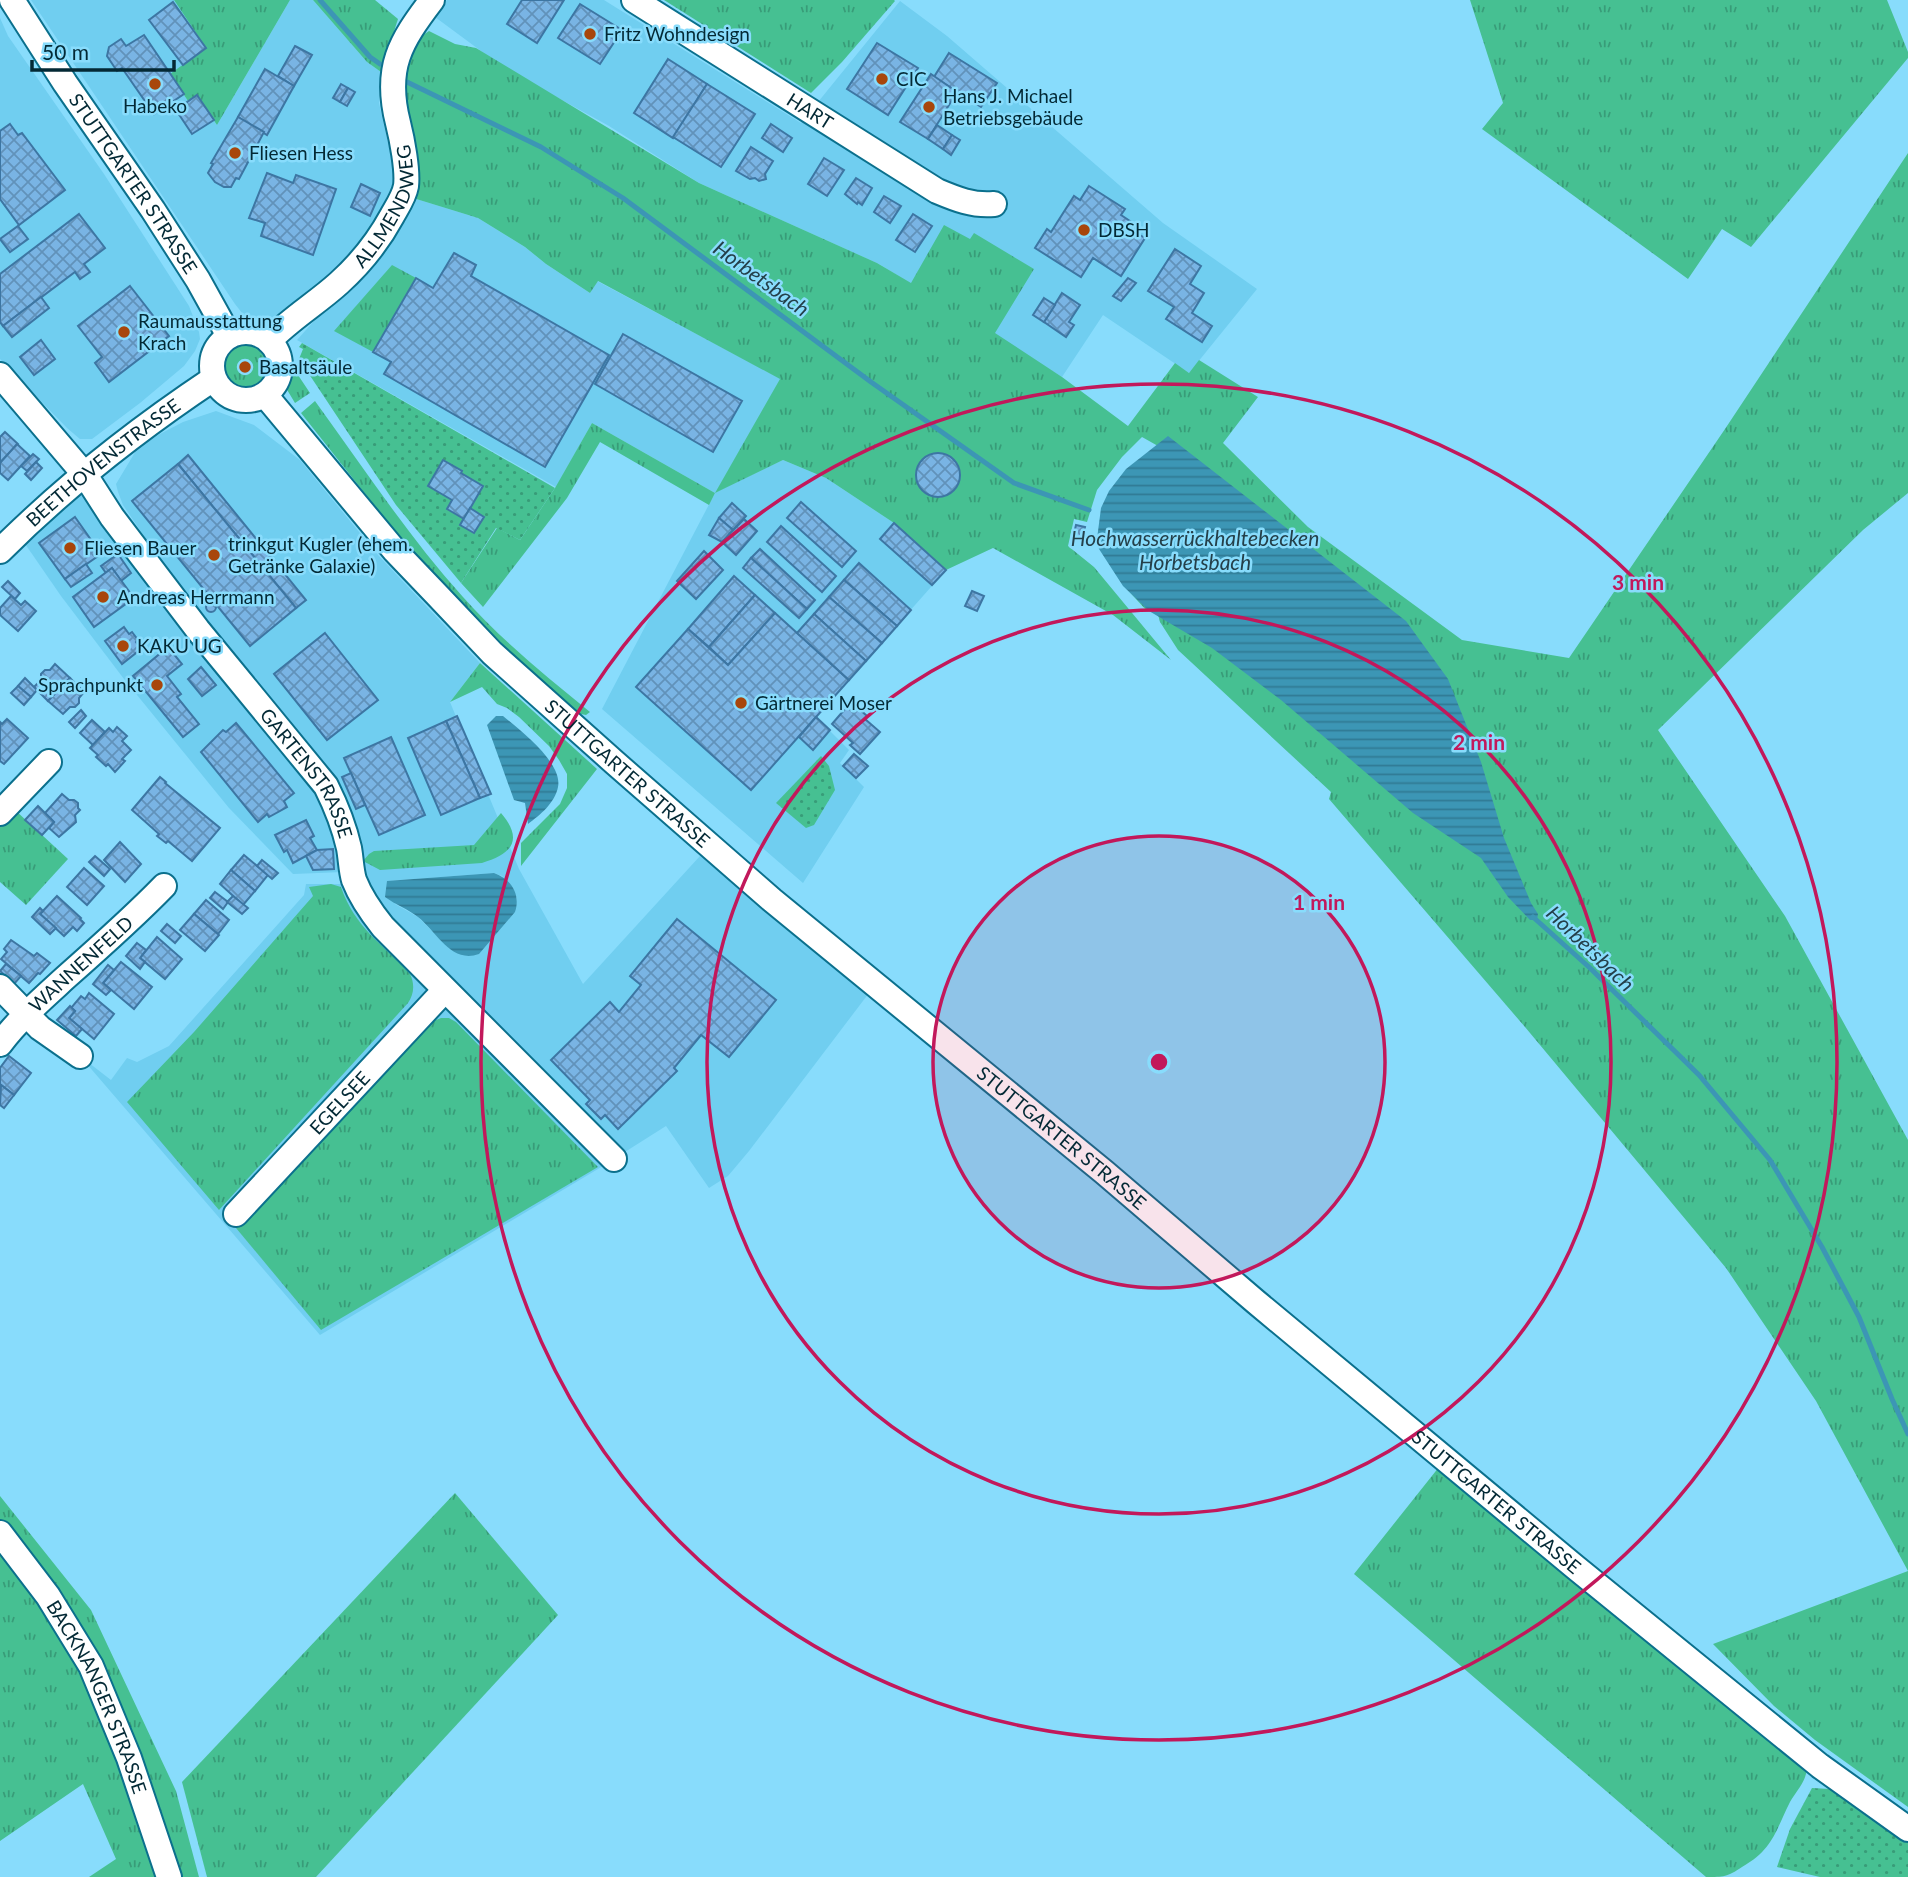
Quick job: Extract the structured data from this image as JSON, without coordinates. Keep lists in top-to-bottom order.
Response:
{
  "streets": {
    "street": [
      "HART",
      "STUTTGARTER STRASSE",
      "ALLMENDWEG",
      "BEETHOVENSTRASSE",
      "GARTENSTRASSE",
      "WANNENFELD",
      "EGELSEE",
      "BACKNANGER STRASSE"
    ]
  },
  "crossings": [
    ["STUTTGARTER STRASSE", "ALLMENDWEG"],
    ["STUTTGARTER STRASSE", "BEETHOVENSTRASSE"],
    ["ALLMENDWEG", "BEETHOVENSTRASSE"],
    ["BEETHOVENSTRASSE", "GARTENSTRASSE"],
    ["GARTENSTRASSE", "EGELSEE"]
  ],
  "water": ["Horbetsbach", "Hochwasserrückhaltebecken Horbetsbach"],
  "places": [
    "Fritz Wohndesign",
    "CIC",
    "Habeko",
    "Hans J. Michael Betriebsgebäude",
    "Fliesen Hess",
    "DBSH",
    "Raumausstattung Krach",
    "Basaltsäule",
    "Fliesen Bauer",
    "trinkgut Kugler (ehem. Getränke Galaxie)",
    "Andreas Herrmann",
    "KAKU UG",
    "Sprachpunkt",
    "Gärtnerei Moser"
  ],
  "scale_bar": "50 m",
  "rings": ["3 min", "2 min", "1 min"]
}
